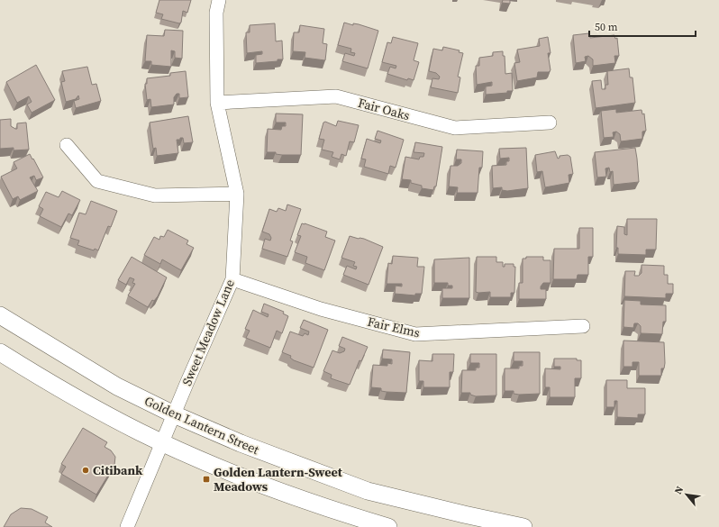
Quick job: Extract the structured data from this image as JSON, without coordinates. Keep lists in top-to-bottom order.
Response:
{
  "streets": {
    "main road": ["Golden Lantern Street"],
    "street": ["Fair Oaks", "Fair Elms", "Sweet Meadow Lane"]
  },
  "crossings": [
    ["Fair Oaks", "Sweet Meadow Lane"],
    ["Fair Elms", "Sweet Meadow Lane"],
    ["Sweet Meadow Lane", "Golden Lantern Street"]
  ],
  "places": {
    "other": ["Citibank"],
    "transit": ["Golden Lantern-Sweet Meadows"]
  },
  "scale_bar": "50 m",
  "north": "top left"
}
